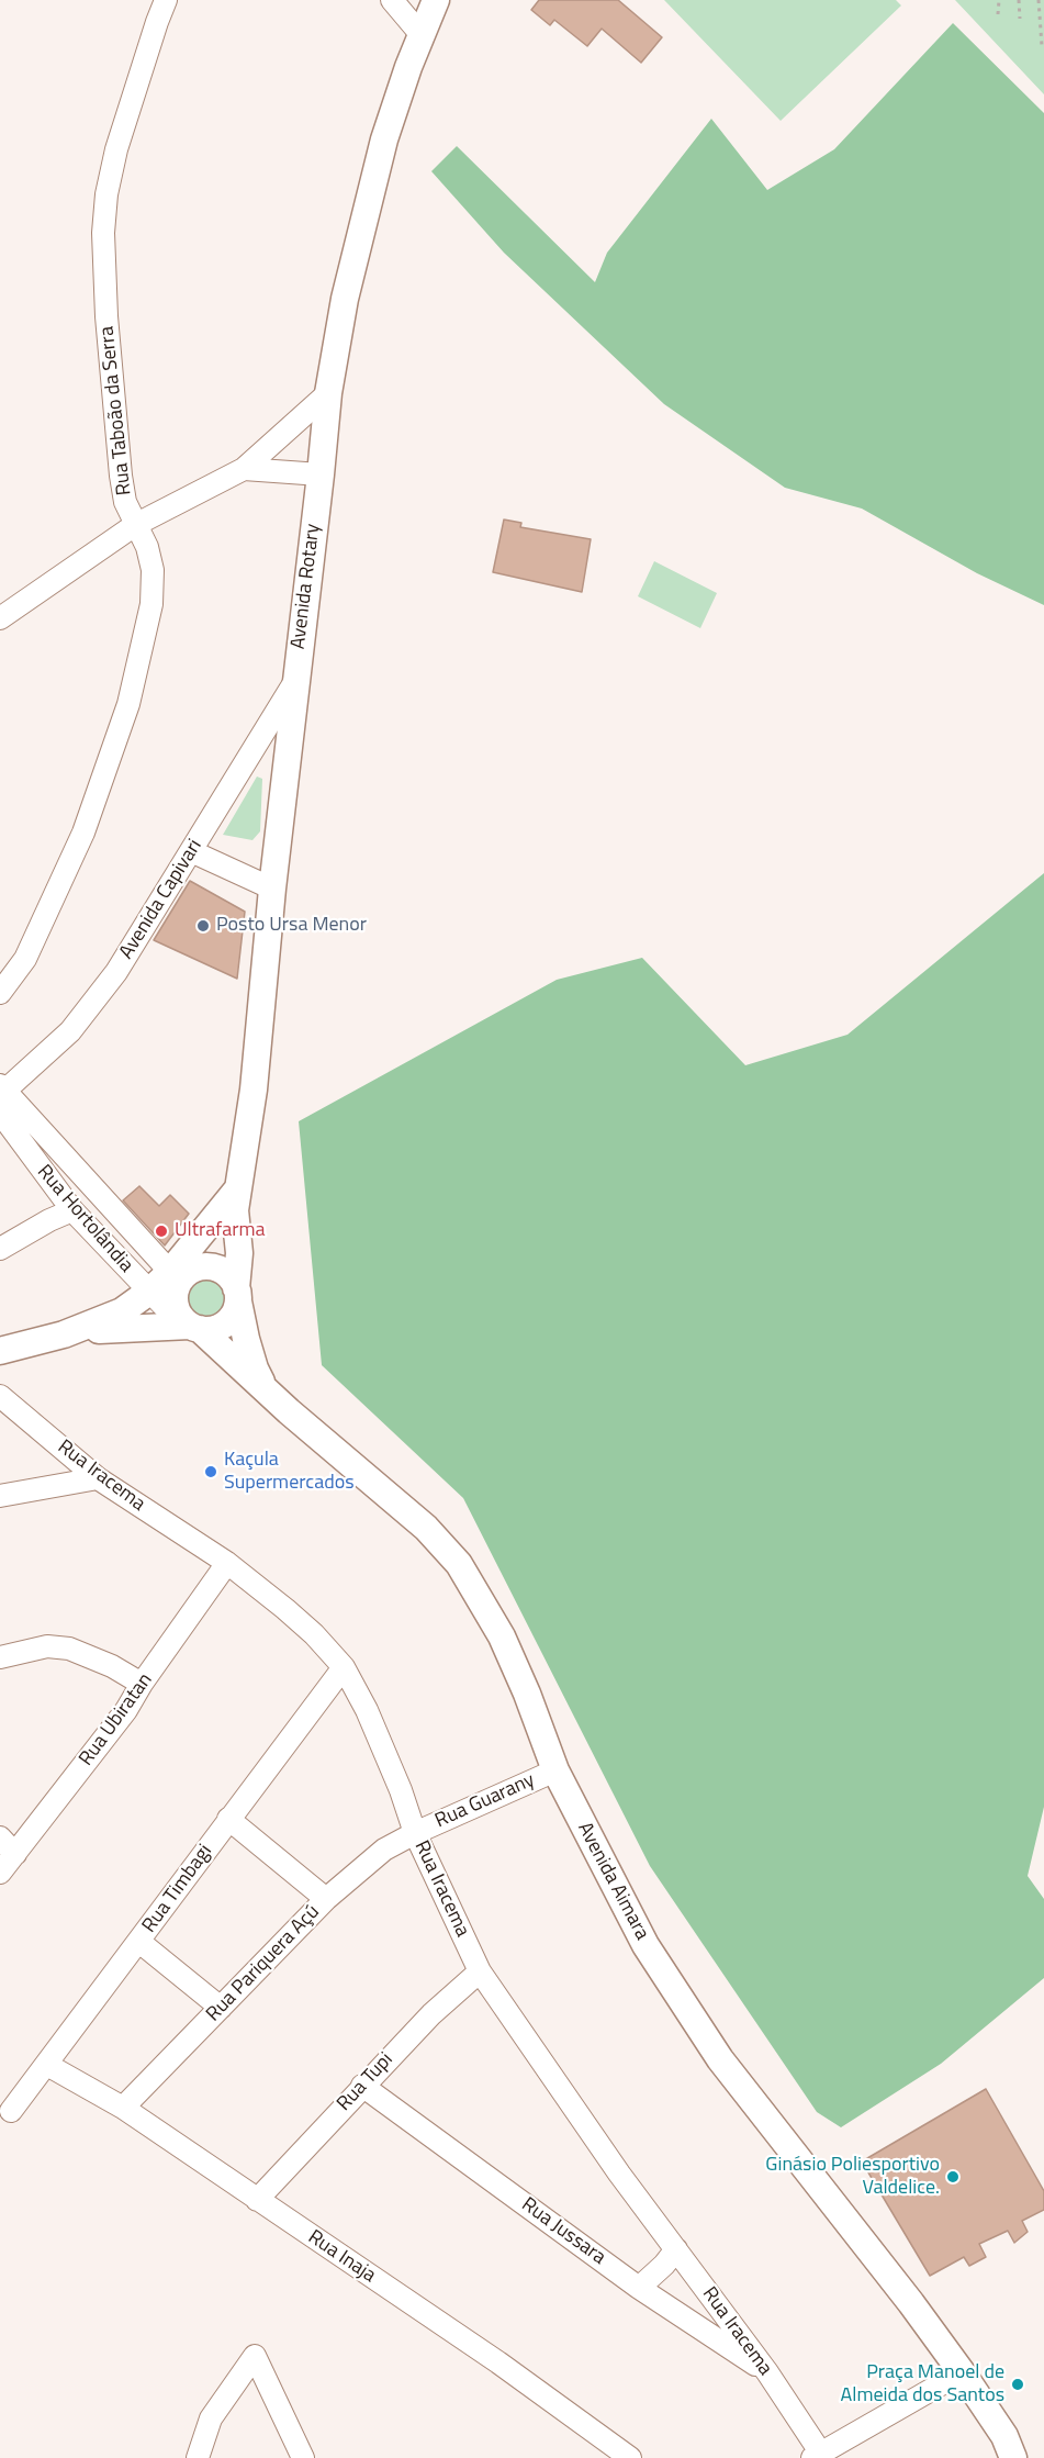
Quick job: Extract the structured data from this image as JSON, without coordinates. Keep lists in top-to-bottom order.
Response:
{
  "streets": {
    "main road": ["Avenida Rotary", "Avenida Aimara"],
    "street": [
      "Rua Taboão da Serra",
      "Avenida Capivari",
      "Rua Hortolândia",
      "Rua Iracema",
      "Rua Ubiratan",
      "Rua Guarany",
      "Rua Timbagi",
      "Rua Pariquera Açú",
      "Rua Tupi",
      "Rua Jussara",
      "Rua Inaja"
    ]
  },
  "crossings": [
    ["Avenida Rotary", "Avenida Capivari"],
    ["Avenida Rotary", "Rua Hortolândia"],
    ["Avenida Rotary", "Avenida Aimara"],
    ["Avenida Capivari", "Rua Hortolândia"],
    ["Rua Hortolândia", "Avenida Aimara"],
    ["Rua Iracema", "Rua Ubiratan"],
    ["Rua Iracema", "Rua Guarany"],
    ["Rua Iracema", "Rua Timbagi"],
    ["Rua Iracema", "Rua Pariquera Açú"],
    ["Rua Iracema", "Rua Tupi"],
    ["Rua Iracema", "Rua Jussara"],
    ["Rua Guarany", "Avenida Aimara"],
    ["Rua Guarany", "Rua Pariquera Açú"],
    ["Rua Timbagi", "Rua Inaja"],
    ["Rua Pariquera Açú", "Rua Inaja"],
    ["Rua Tupi", "Rua Jussara"],
    ["Rua Tupi", "Rua Inaja"]
  ],
  "places": [
    "Posto Ursa Menor",
    "Ultrafarma",
    "Kaçula Supermercados",
    "Ginásio Poliesportivo Valdelice.",
    "Praça Manoel de Almeida dos Santos"
  ]
}
